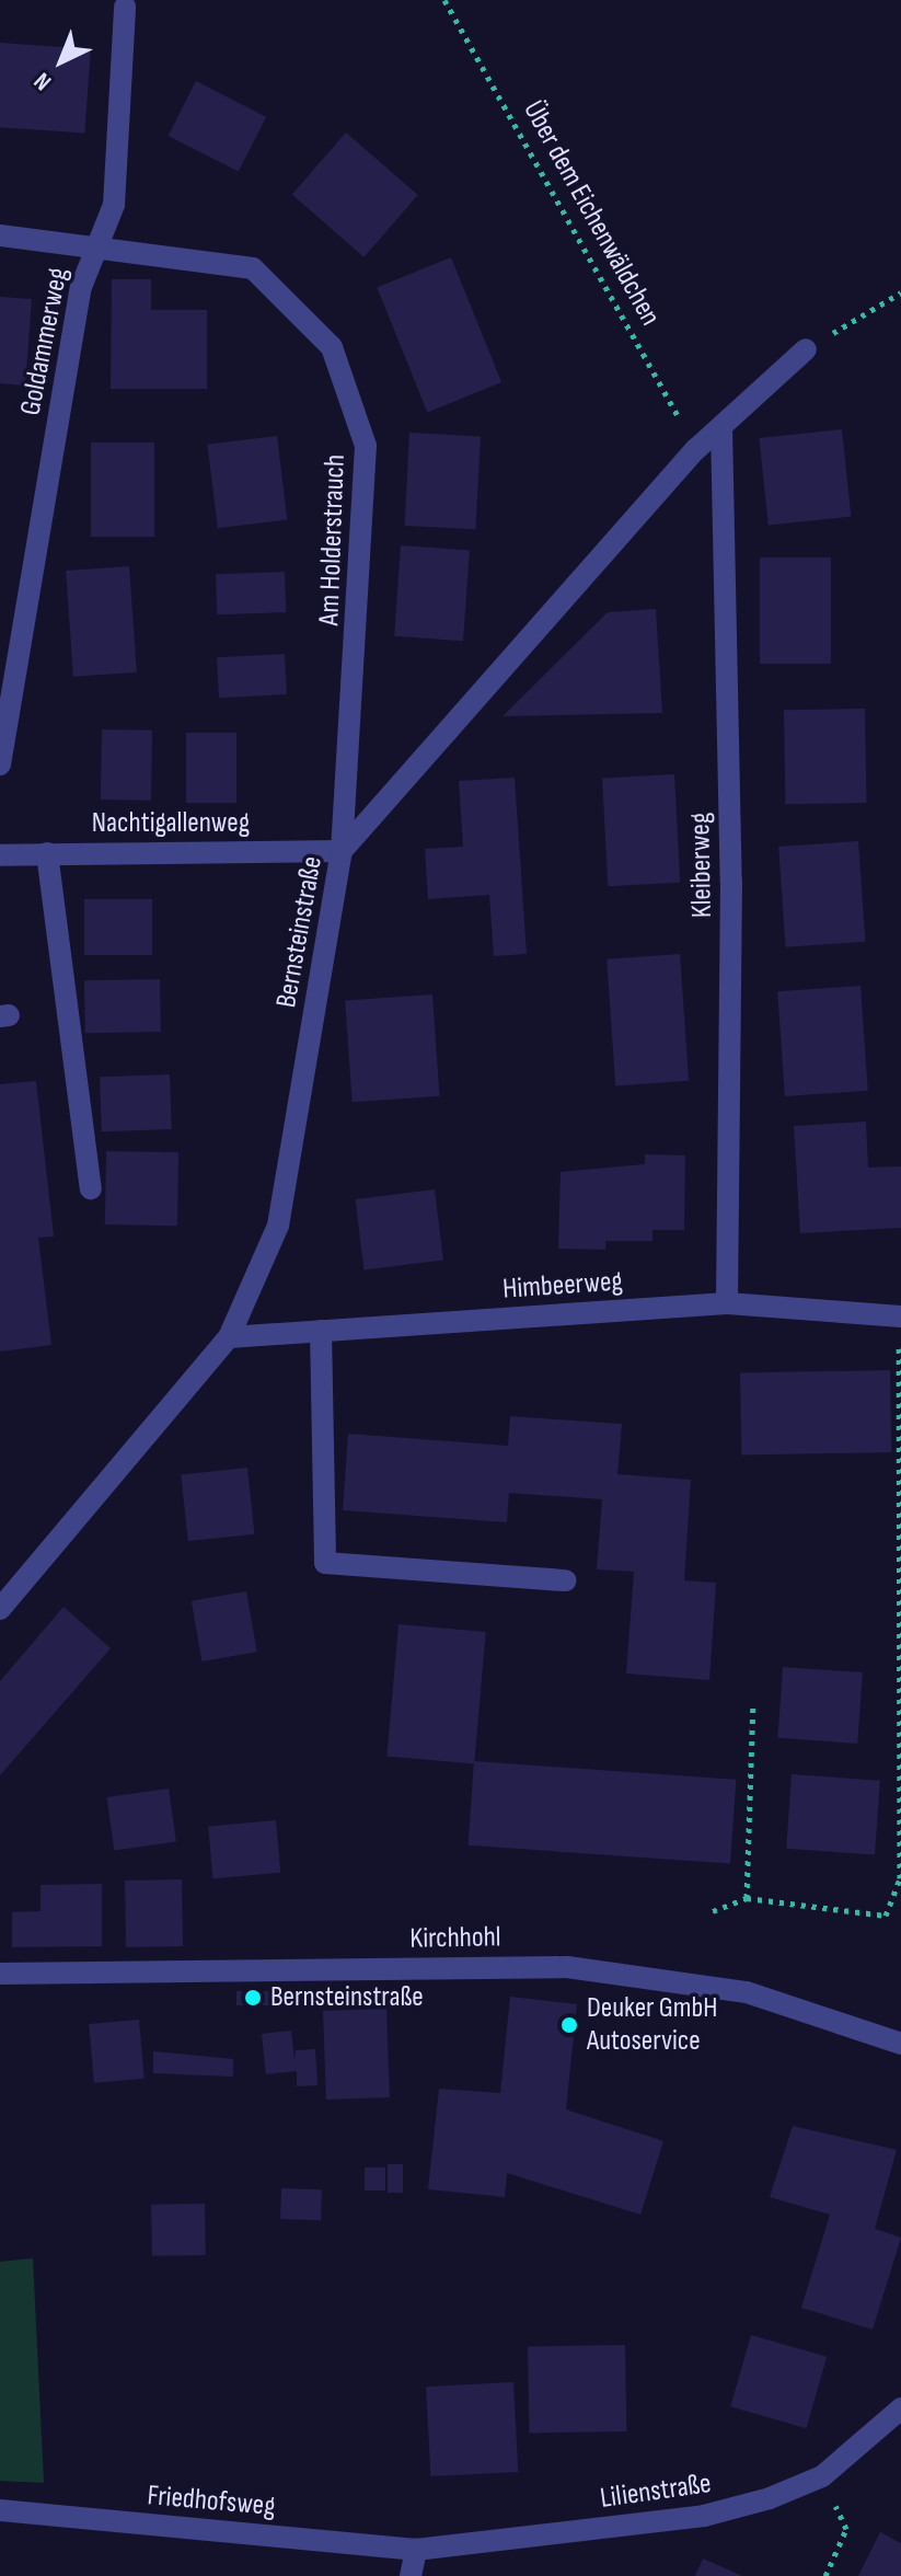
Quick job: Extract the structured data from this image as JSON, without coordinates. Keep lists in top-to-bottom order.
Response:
{
  "streets": {
    "street": [
      "Goldammerweg",
      "Am Holderstrauch",
      "Nachtigallenweg",
      "Kleiberweg",
      "Bernsteinstraße",
      "Himbeerweg",
      "Kirchhohl",
      "Lilienstraße",
      "Friedhofsweg"
    ],
    "path": ["Über dem Eichenwäldchen"]
  },
  "crossings": [
    ["Über dem Eichenwäldchen", "Bernsteinstraße"],
    ["Goldammerweg", "Am Holderstrauch"],
    ["Am Holderstrauch", "Nachtigallenweg"],
    ["Am Holderstrauch", "Bernsteinstraße"],
    ["Nachtigallenweg", "Bernsteinstraße"],
    ["Kleiberweg", "Bernsteinstraße"],
    ["Kleiberweg", "Himbeerweg"],
    ["Bernsteinstraße", "Himbeerweg"],
    ["Lilienstraße", "Friedhofsweg"]
  ],
  "places": ["Bernsteinstraße", "Deuker GmbH Autoservice"],
  "north": "bottom left"
}
